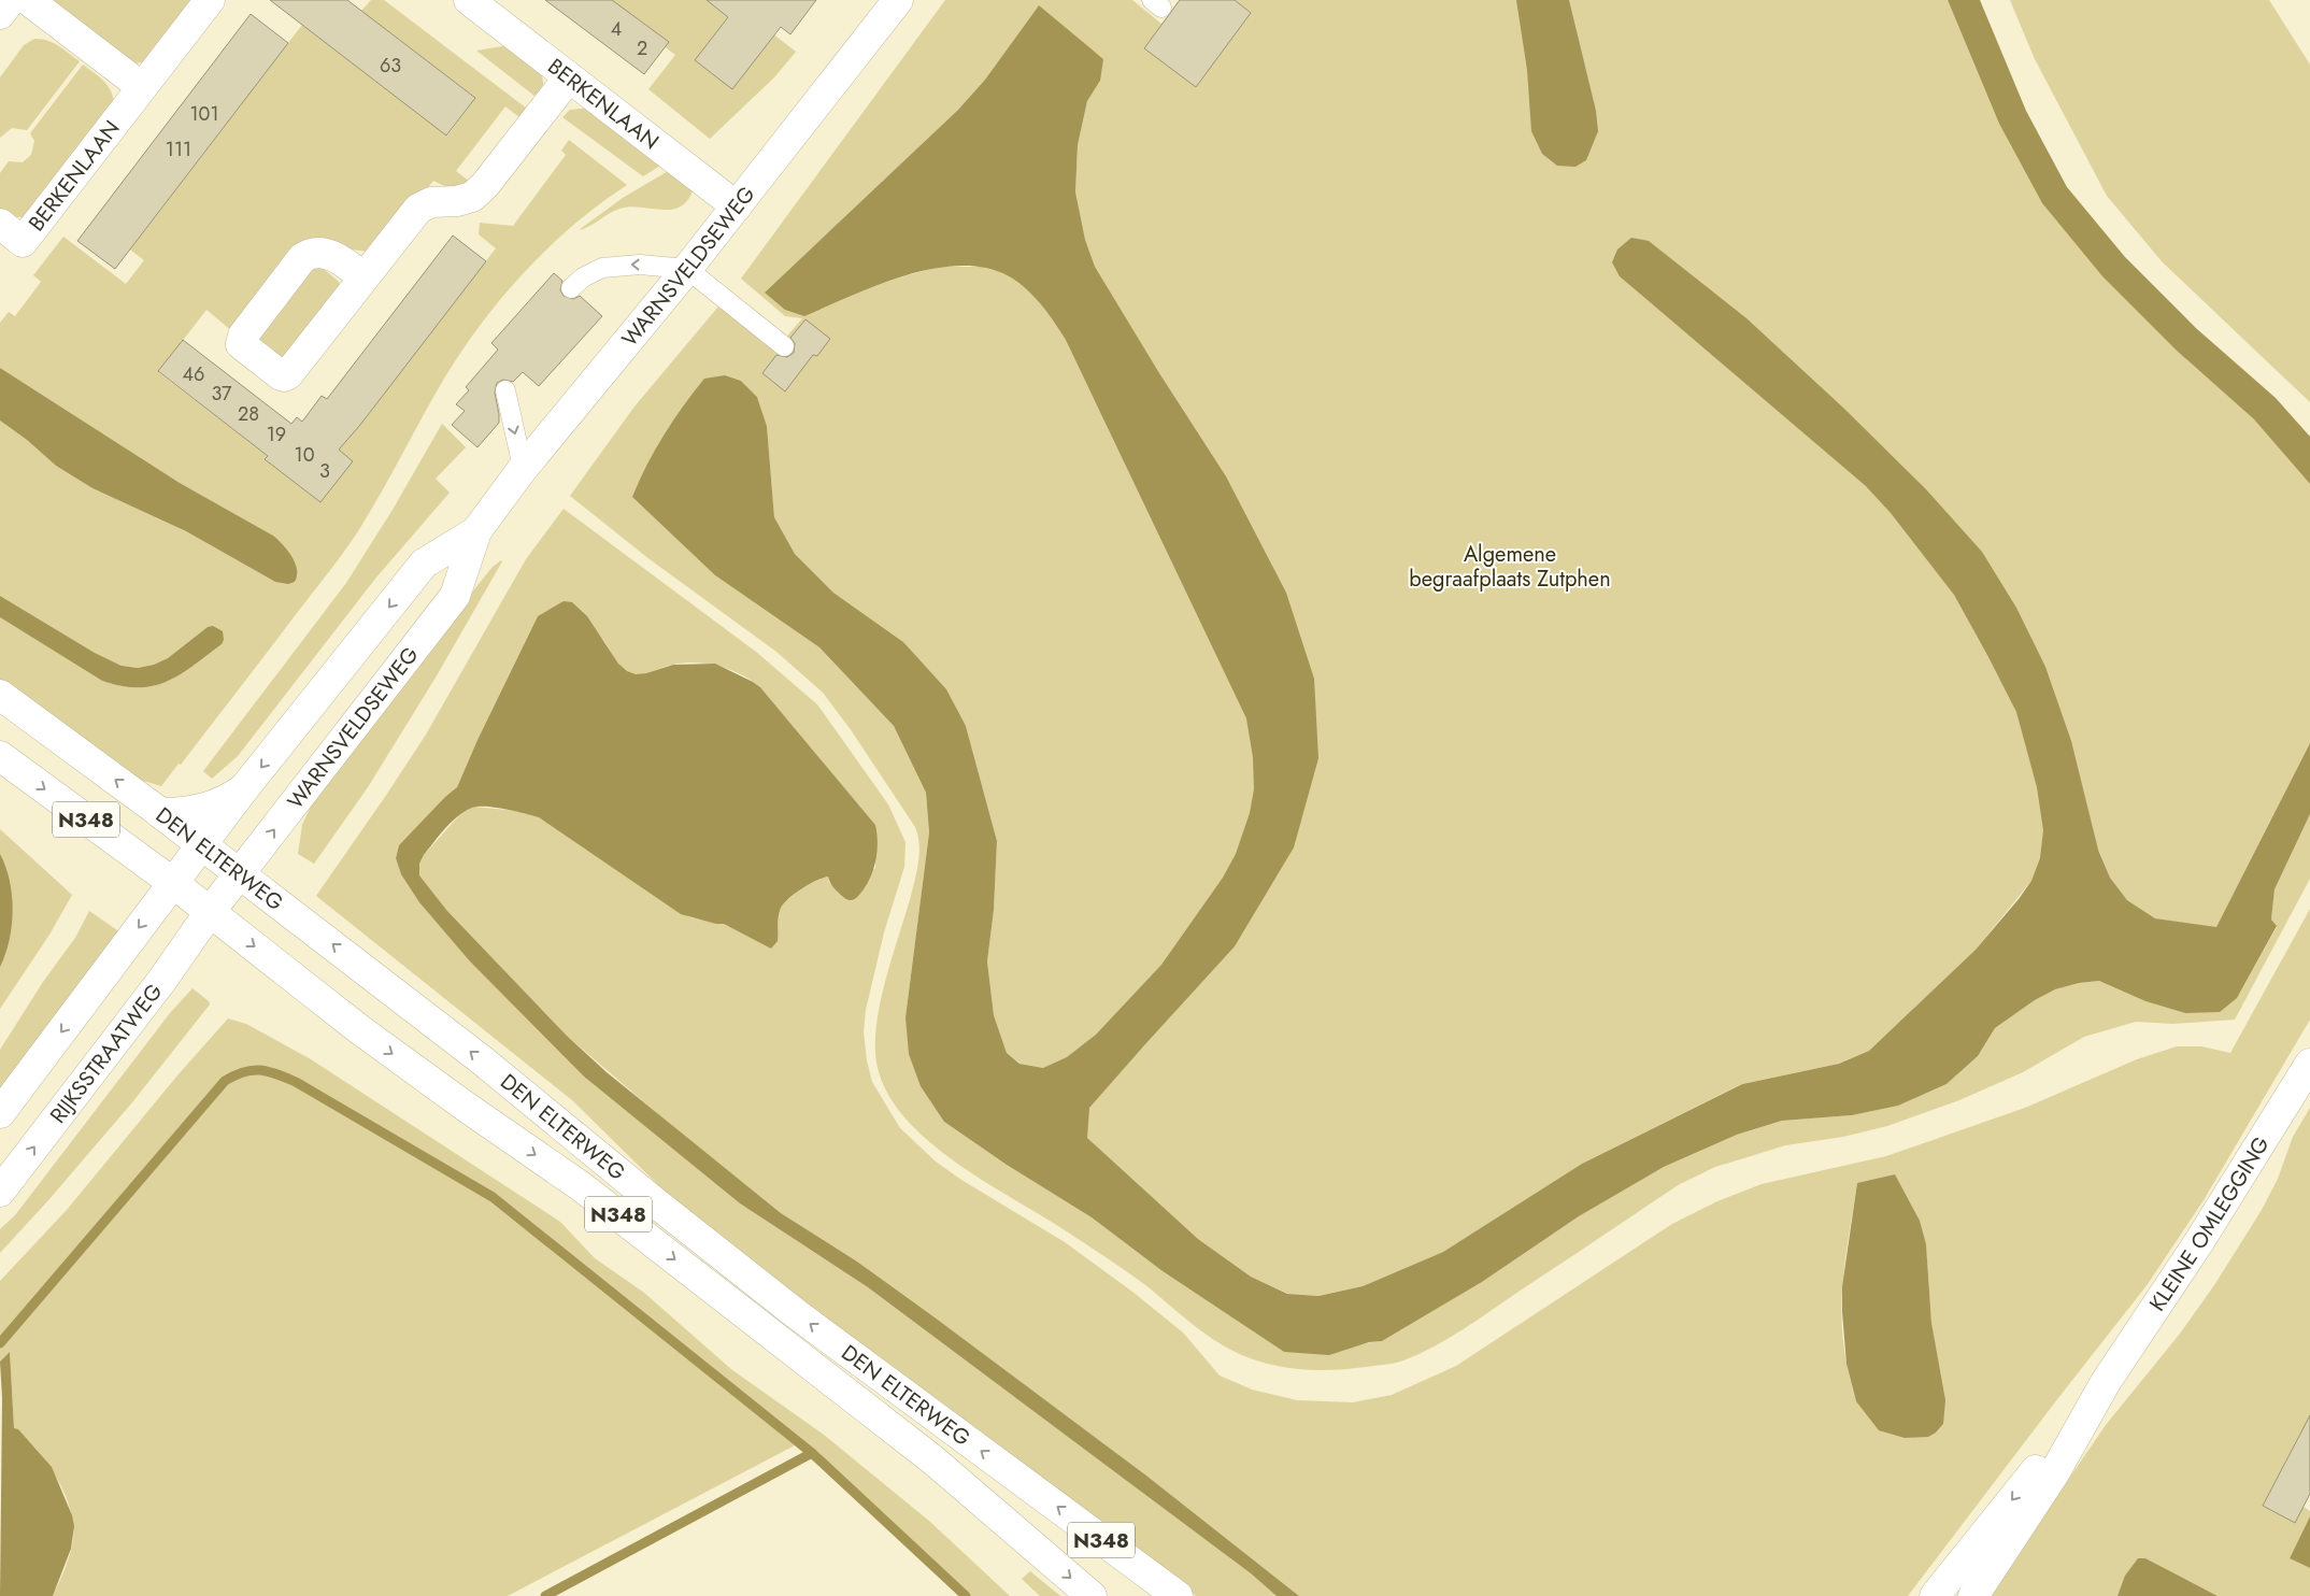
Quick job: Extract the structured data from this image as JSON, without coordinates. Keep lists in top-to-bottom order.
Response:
{
  "streets": {
    "street": [
      "BERKENLAAN",
      "WARNSVELDSEWEG",
      "N348",
      "DEN ELTERWEG",
      "RIJKSSTRAATWEG",
      "KLEINE OMLEGGING"
    ]
  },
  "crossings": [
    ["BERKENLAAN", "WARNSVELDSEWEG"],
    ["WARNSVELDSEWEG", "DEN ELTERWEG"],
    ["WARNSVELDSEWEG", "RIJKSSTRAATWEG"],
    ["DEN ELTERWEG", "RIJKSSTRAATWEG"]
  ],
  "parks": ["Algemene begraafplaats Zutphen"],
  "house_numbers": [
    "4",
    "2",
    "63",
    "101",
    "111",
    "46",
    "37",
    "28",
    "19",
    "10",
    "3"
  ]
}
